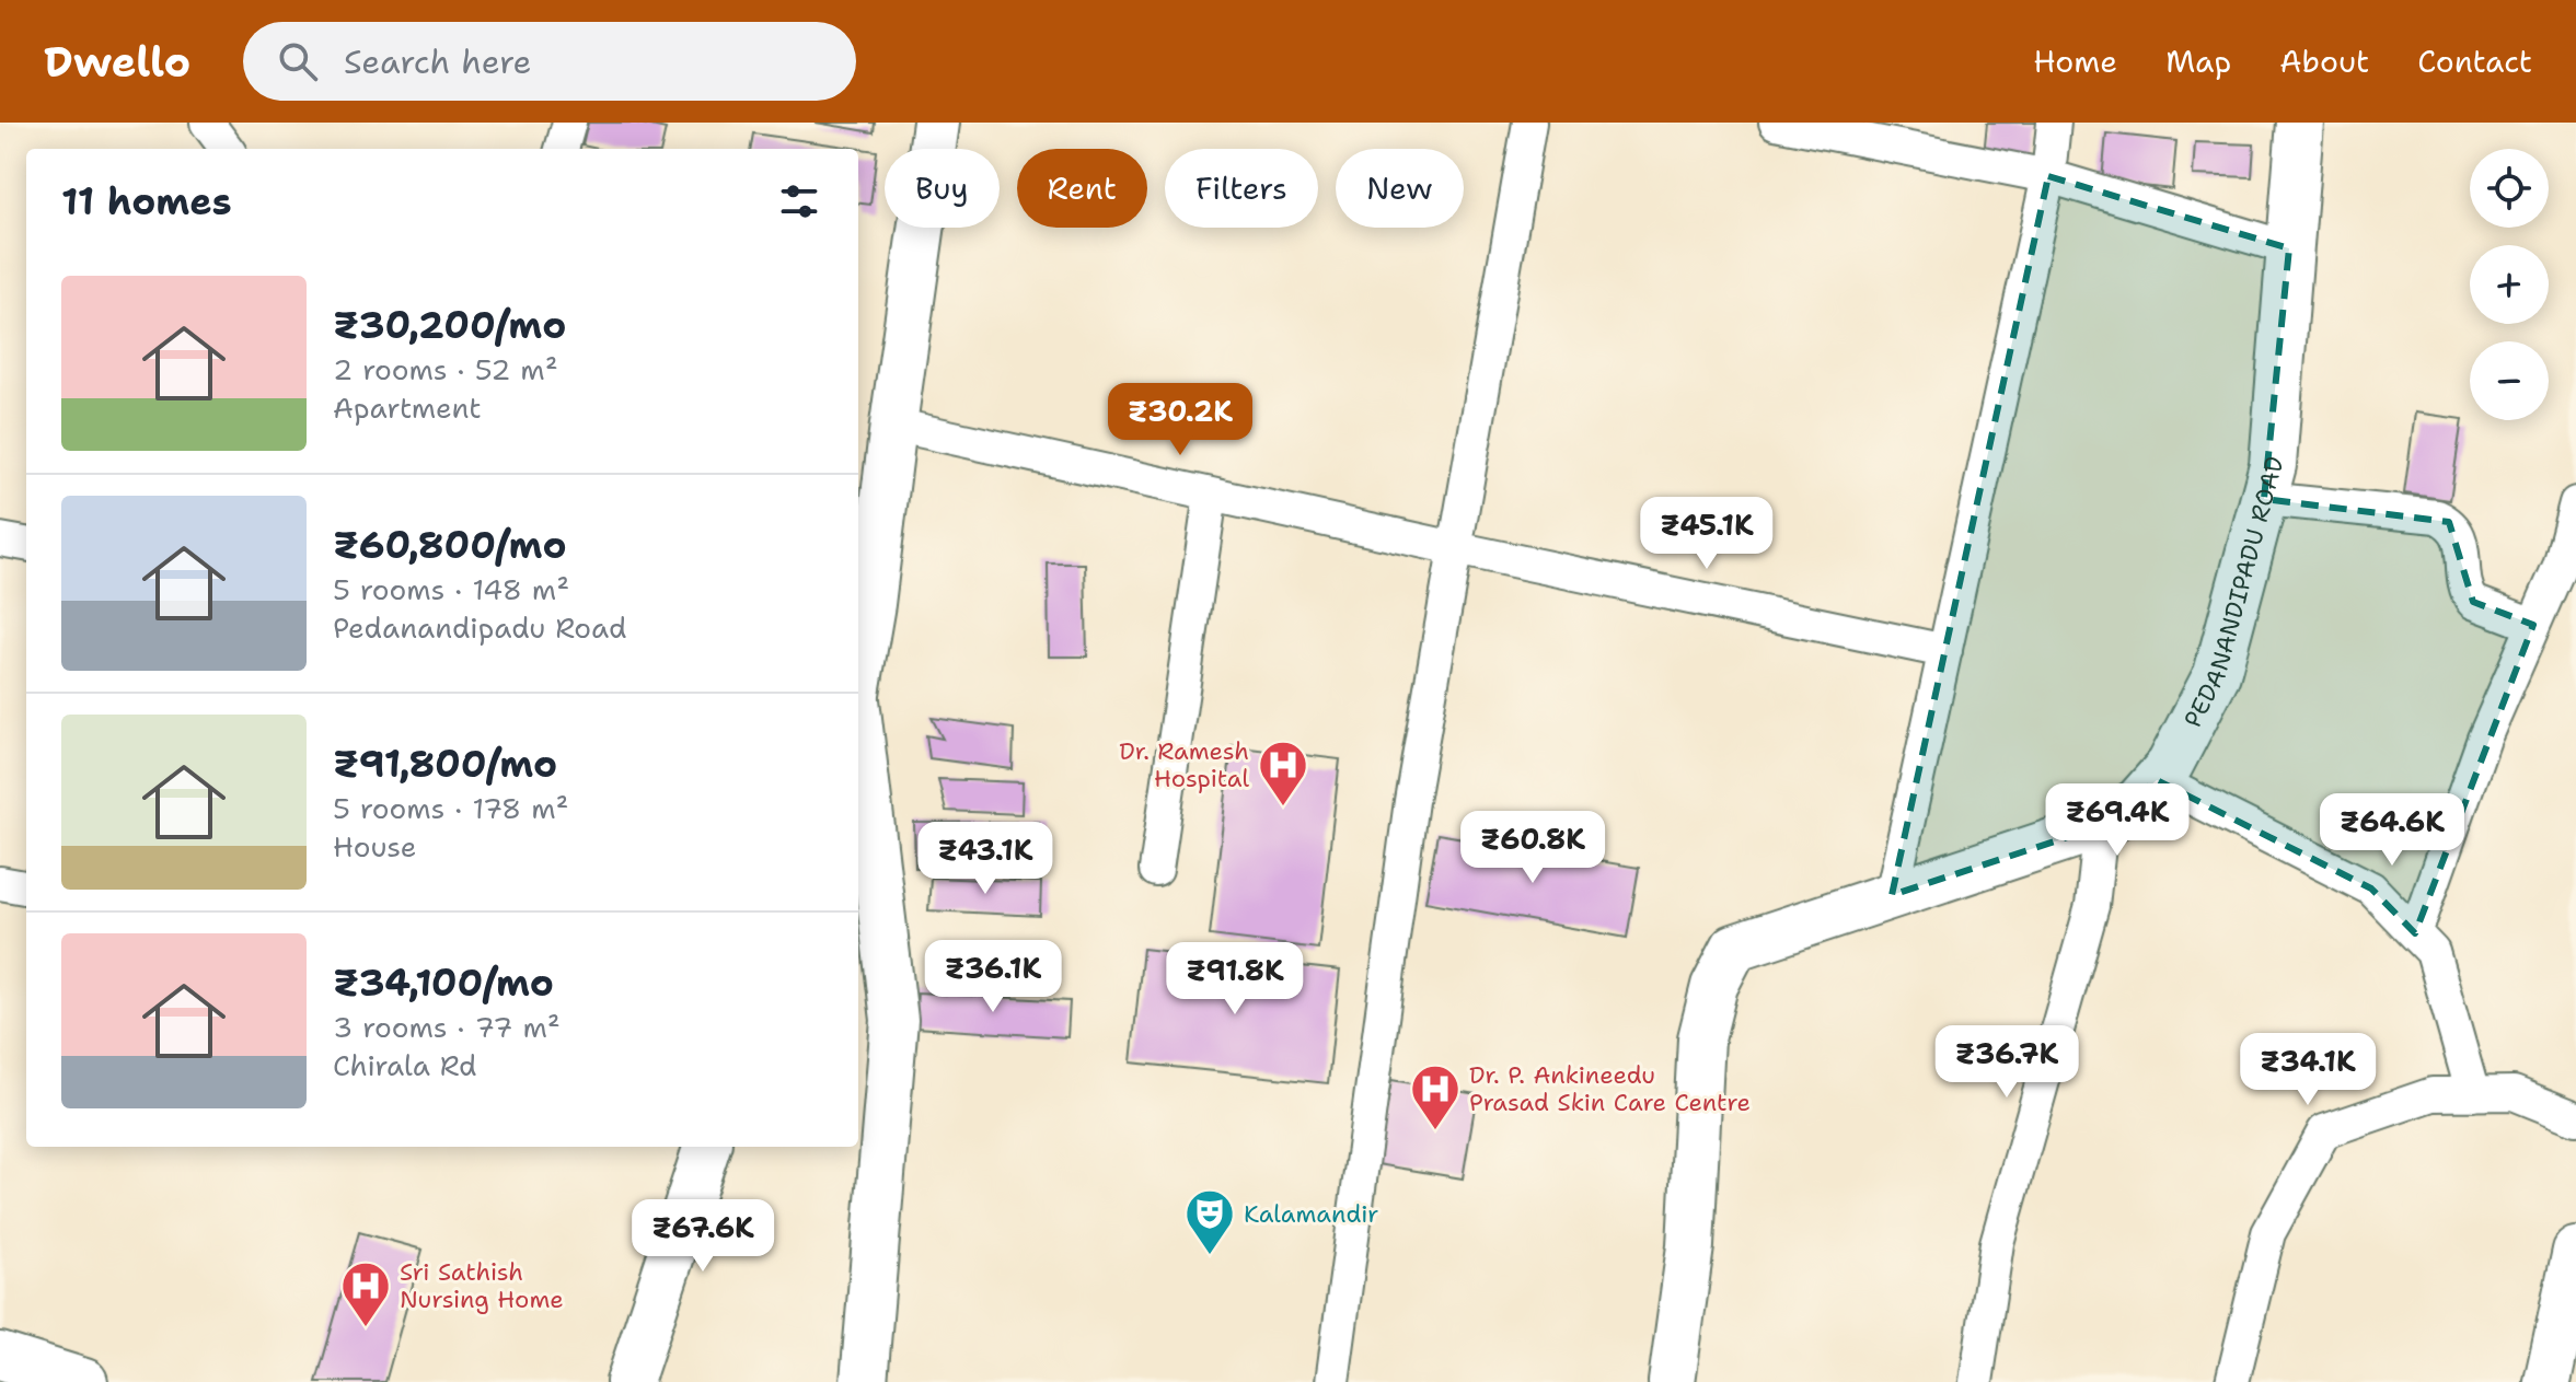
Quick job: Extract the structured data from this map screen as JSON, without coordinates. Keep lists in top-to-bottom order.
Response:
{
  "streets": {
    "main road": ["PEDANANDIPADU ROAD"]
  },
  "places": {
    "hospital": ["Dr. Ramesh Hospital", "Dr. P. Ankineedu Prasad Skin Care Centre", "Sri Sathish Nursing Home"],
    "theatre": ["Kalamandir"]
  },
  "page": {
    "header": "Dwello",
    "search": "Search here",
    "nav": [
      "Home",
      "Map",
      "About",
      "Contact"
    ],
    "map_buttons": ["+", "−"],
    "chip": [
      "Buy",
      "Rent",
      "Filters",
      "New"
    ],
    "heading": "11 homes",
    "list": [
      {
        "name": "₹30,200/mo",
        "note": "2 rooms · 52 m² · Apartment"
      },
      {
        "name": "₹60,800/mo",
        "note": "5 rooms · 148 m² · Pedanandipadu Road"
      },
      {
        "name": "₹91,800/mo",
        "note": "5 rooms · 178 m² · House"
      },
      {
        "name": "₹34,100/mo",
        "note": "3 rooms · 77 m² · Chirala Rd"
      }
    ],
    "price": [
      "₹30.2K",
      "₹45.1K",
      "₹69.4K",
      "₹64.6K",
      "₹60.8K",
      "₹43.1K",
      "₹36.1K",
      "₹91.8K",
      "₹36.7K",
      "₹34.1K",
      "₹67.6K"
    ]
  }
}
